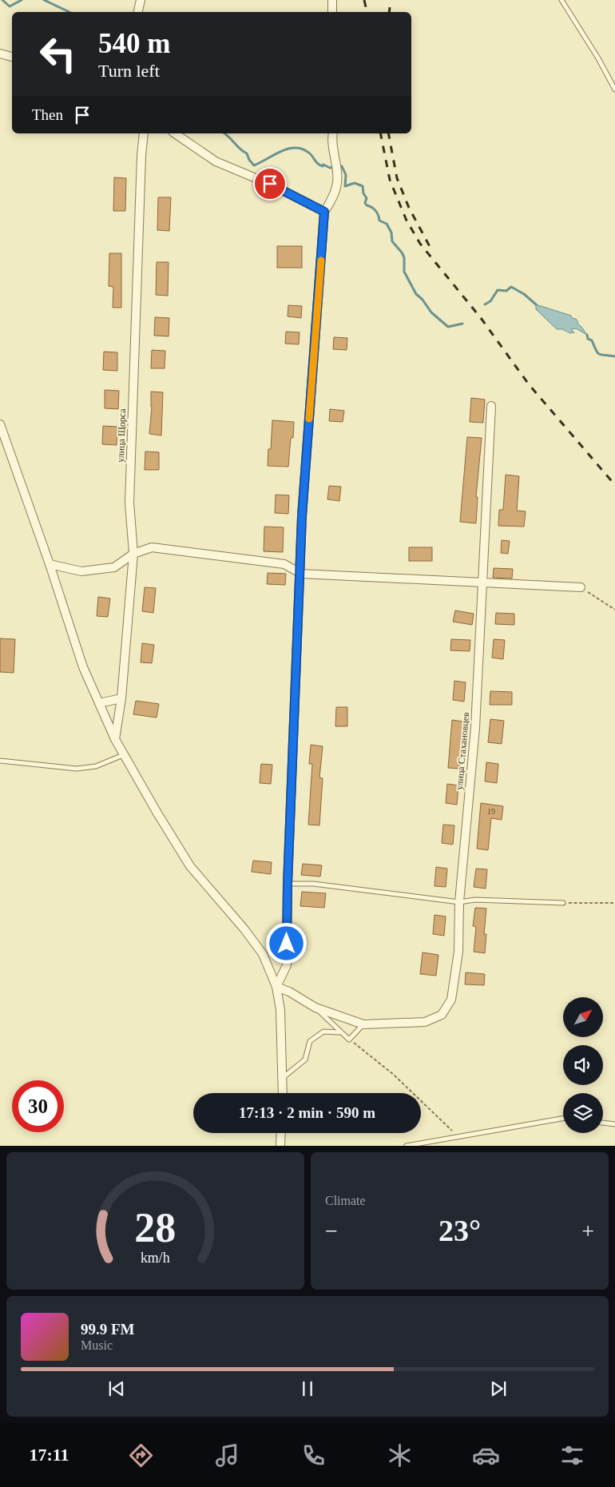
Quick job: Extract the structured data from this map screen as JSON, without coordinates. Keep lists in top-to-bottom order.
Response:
{
  "streets": {
    "street": ["улица Щорса", "улица Стахановцев"]
  },
  "house_numbers": ["19"],
  "north": "top right",
  "page": {
    "turn": ["540 m", "Turn left"],
    "then": "Then",
    "limit": "30",
    "trip": "17:13 · 2 min · 590 m",
    "tile": "Climate",
    "heat": ["−", "23°", "+"],
    "song": ["99.9 FM", "Music"],
    "tabs": "17:11",
    "gauge": ["28", "km/h"]
  }
}
